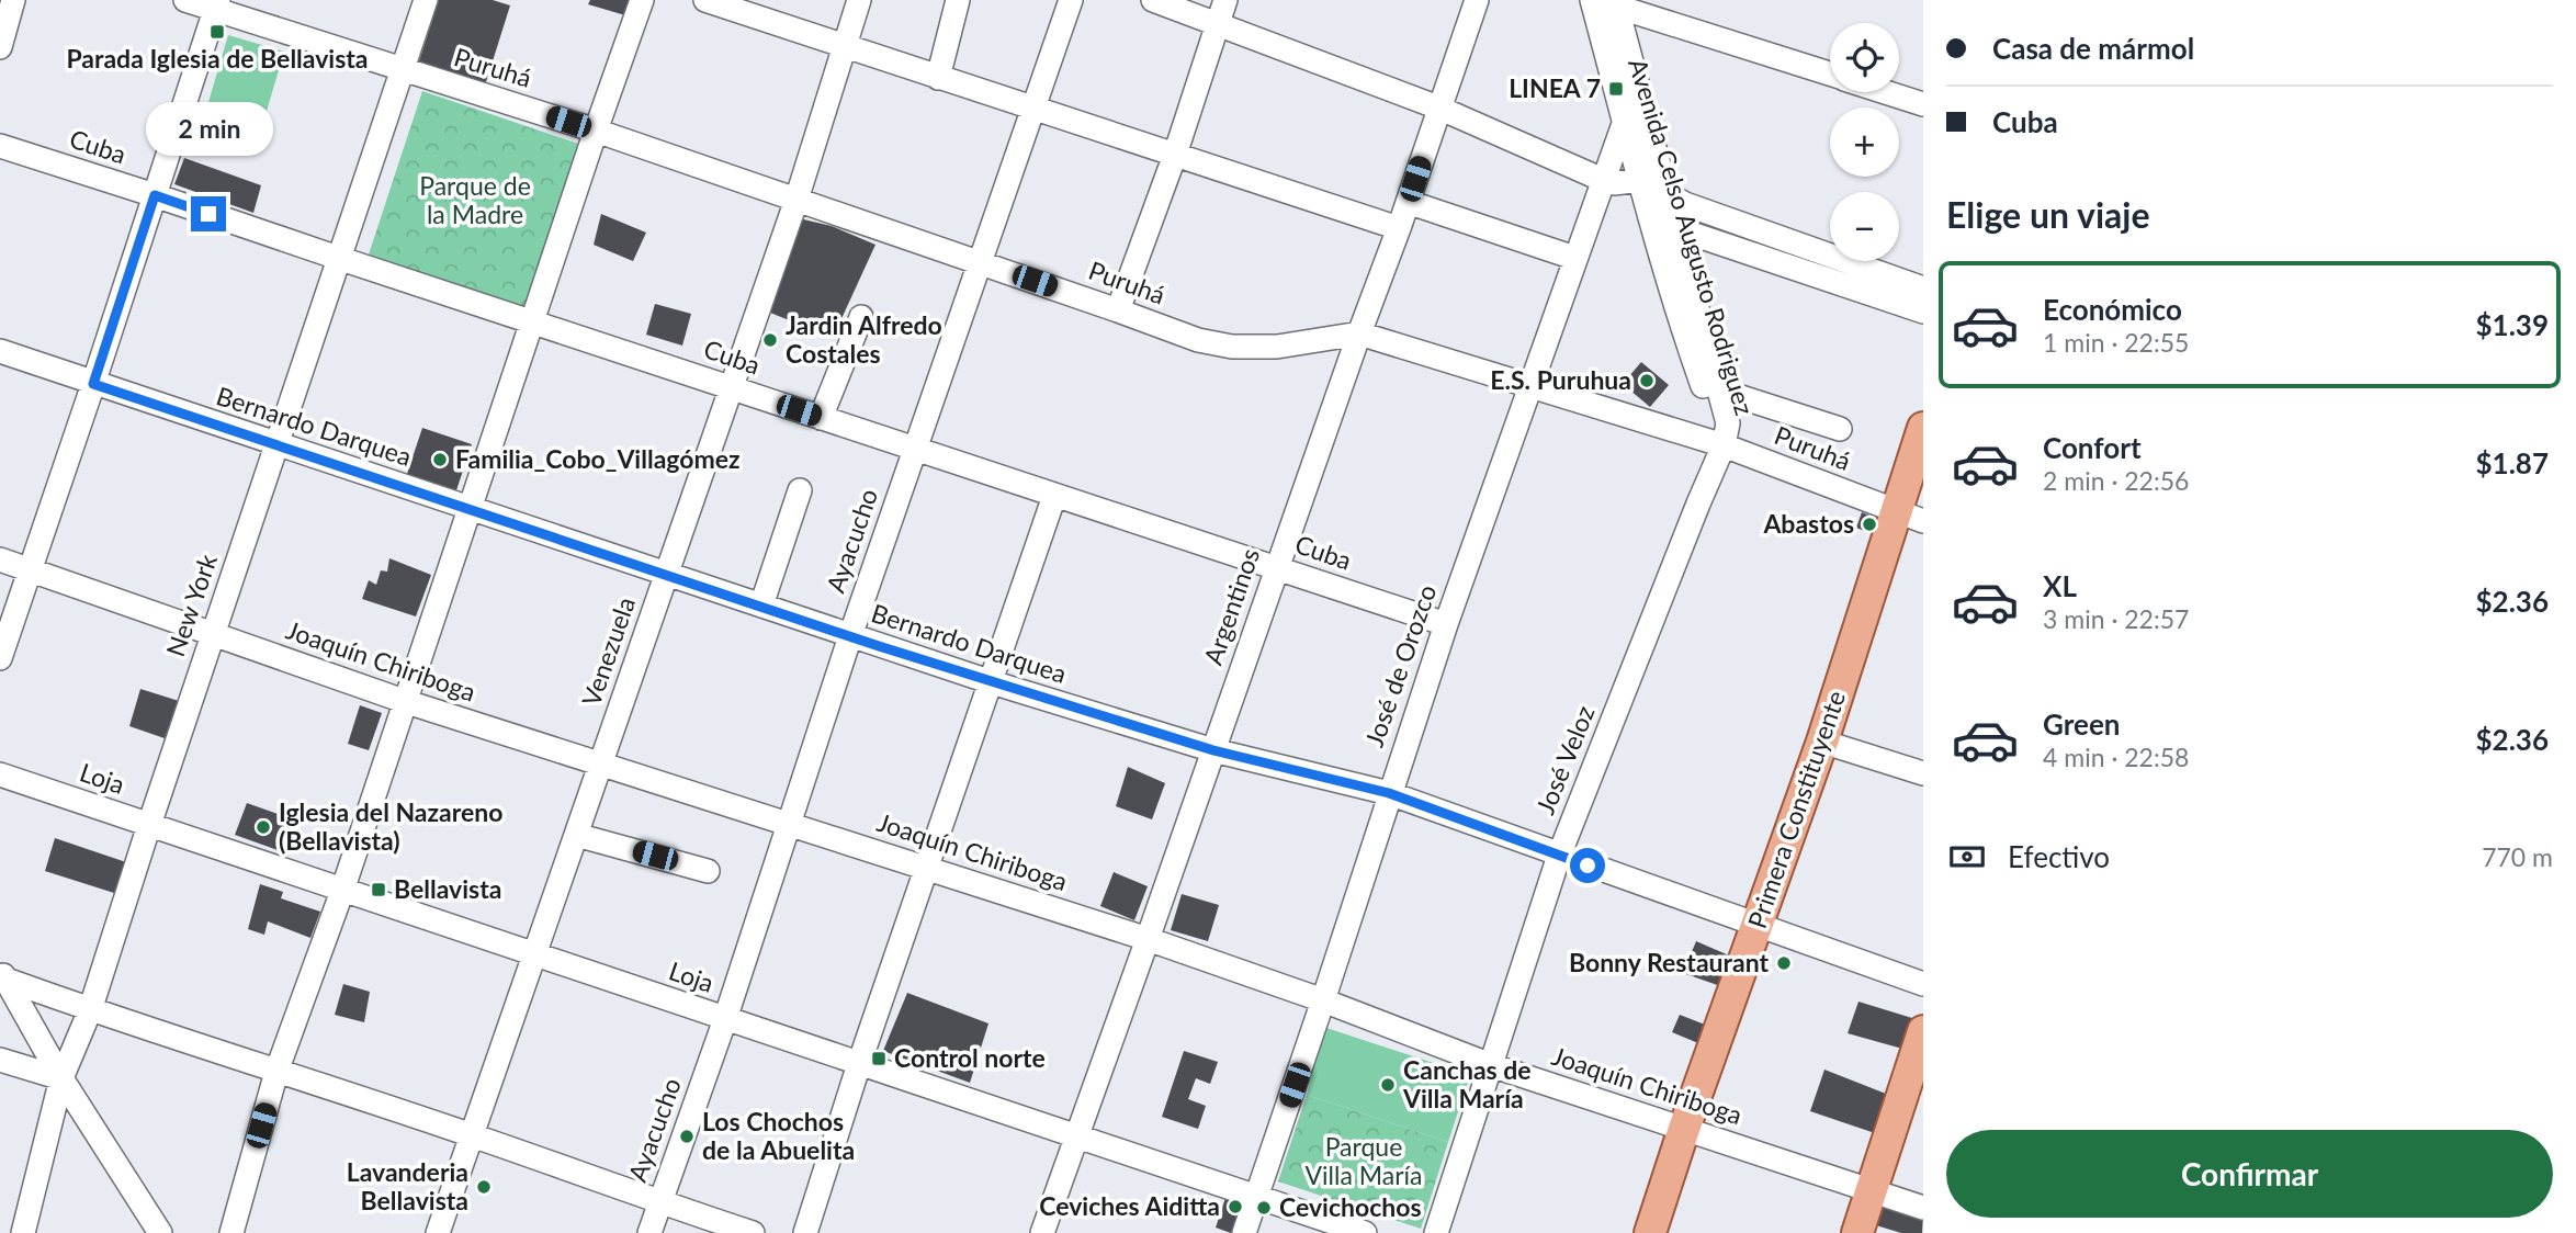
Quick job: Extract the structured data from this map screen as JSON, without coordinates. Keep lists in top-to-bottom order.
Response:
{
  "streets": {
    "main road": ["Primera Constituyente"],
    "street": [
      "Puruhá",
      "Cuba",
      "Avenida Celso Augusto Rodriguez",
      "Bernardo Darquea",
      "Ayacucho",
      "New York",
      "Argentinos",
      "Venezuela",
      "Joaquín Chiriboga",
      "José de Orozco",
      "José Veloz",
      "Loja"
    ]
  },
  "crossings": [
    ["Puruhá", "Avenida Celso Augusto Rodriguez"],
    ["Puruhá", "Ayacucho"],
    ["Puruhá", "New York"],
    ["Puruhá", "Argentinos"],
    ["Puruhá", "Venezuela"],
    ["Puruhá", "José de Orozco"],
    ["Puruhá", "José Veloz"],
    ["Puruhá", "Primera Constituyente"],
    ["Cuba", "Ayacucho"],
    ["Cuba", "New York"],
    ["Cuba", "Argentinos"],
    ["Cuba", "Venezuela"],
    ["Cuba", "José de Orozco"],
    ["Avenida Celso Augusto Rodriguez", "José de Orozco"],
    ["Avenida Celso Augusto Rodriguez", "José Veloz"],
    ["Bernardo Darquea", "Ayacucho"],
    ["Bernardo Darquea", "New York"],
    ["Bernardo Darquea", "Argentinos"],
    ["Bernardo Darquea", "Venezuela"],
    ["Bernardo Darquea", "José de Orozco"],
    ["Bernardo Darquea", "José Veloz"],
    ["Bernardo Darquea", "Primera Constituyente"],
    ["Ayacucho", "Joaquín Chiriboga"],
    ["Ayacucho", "Loja"],
    ["New York", "Joaquín Chiriboga"],
    ["New York", "Loja"],
    ["Argentinos", "Joaquín Chiriboga"],
    ["Argentinos", "Loja"],
    ["Venezuela", "Joaquín Chiriboga"],
    ["Venezuela", "Loja"],
    ["Joaquín Chiriboga", "José de Orozco"],
    ["Joaquín Chiriboga", "José Veloz"],
    ["Joaquín Chiriboga", "Primera Constituyente"],
    ["José de Orozco", "Loja"]
  ],
  "parks": ["Parque de la Madre", "Parque Villa María"],
  "places": {
    "transit": [
      "Parada Iglesia de Bellavista",
      "LINEA 7",
      "Bellavista",
      "Control norte"
    ],
    "other": [
      "Jardin Alfredo Costales",
      "E.S. Puruhua",
      "Familia_Cobo_Villagómez",
      "Abastos",
      "Iglesia del Nazareno (Bellavista)",
      "Bonny Restaurant",
      "Canchas de Villa María",
      "Los Chochos de la Abuelita",
      "Lavanderia Bellavista",
      "Ceviches Aiditta",
      "Cevichochos"
    ]
  },
  "page": {
    "banner": ["Casa de mármol", "Cuba"],
    "map_buttons": ["+", "−"],
    "bubble": "2 min",
    "heading": "Elige un viaje",
    "list": [
      {
        "name": "Económico",
        "note": "1 min · 22:55",
        "value": "$1.39"
      },
      {
        "name": "Confort",
        "note": "2 min · 22:56",
        "value": "$1.87"
      },
      {
        "name": "XL",
        "note": "3 min · 22:57",
        "value": "$2.36"
      },
      {
        "name": "Green",
        "note": "4 min · 22:58",
        "value": "$2.36"
      }
    ],
    "pay": ["Efectivo", "770 m"],
    "buttons": "Confirmar"
  }
}
